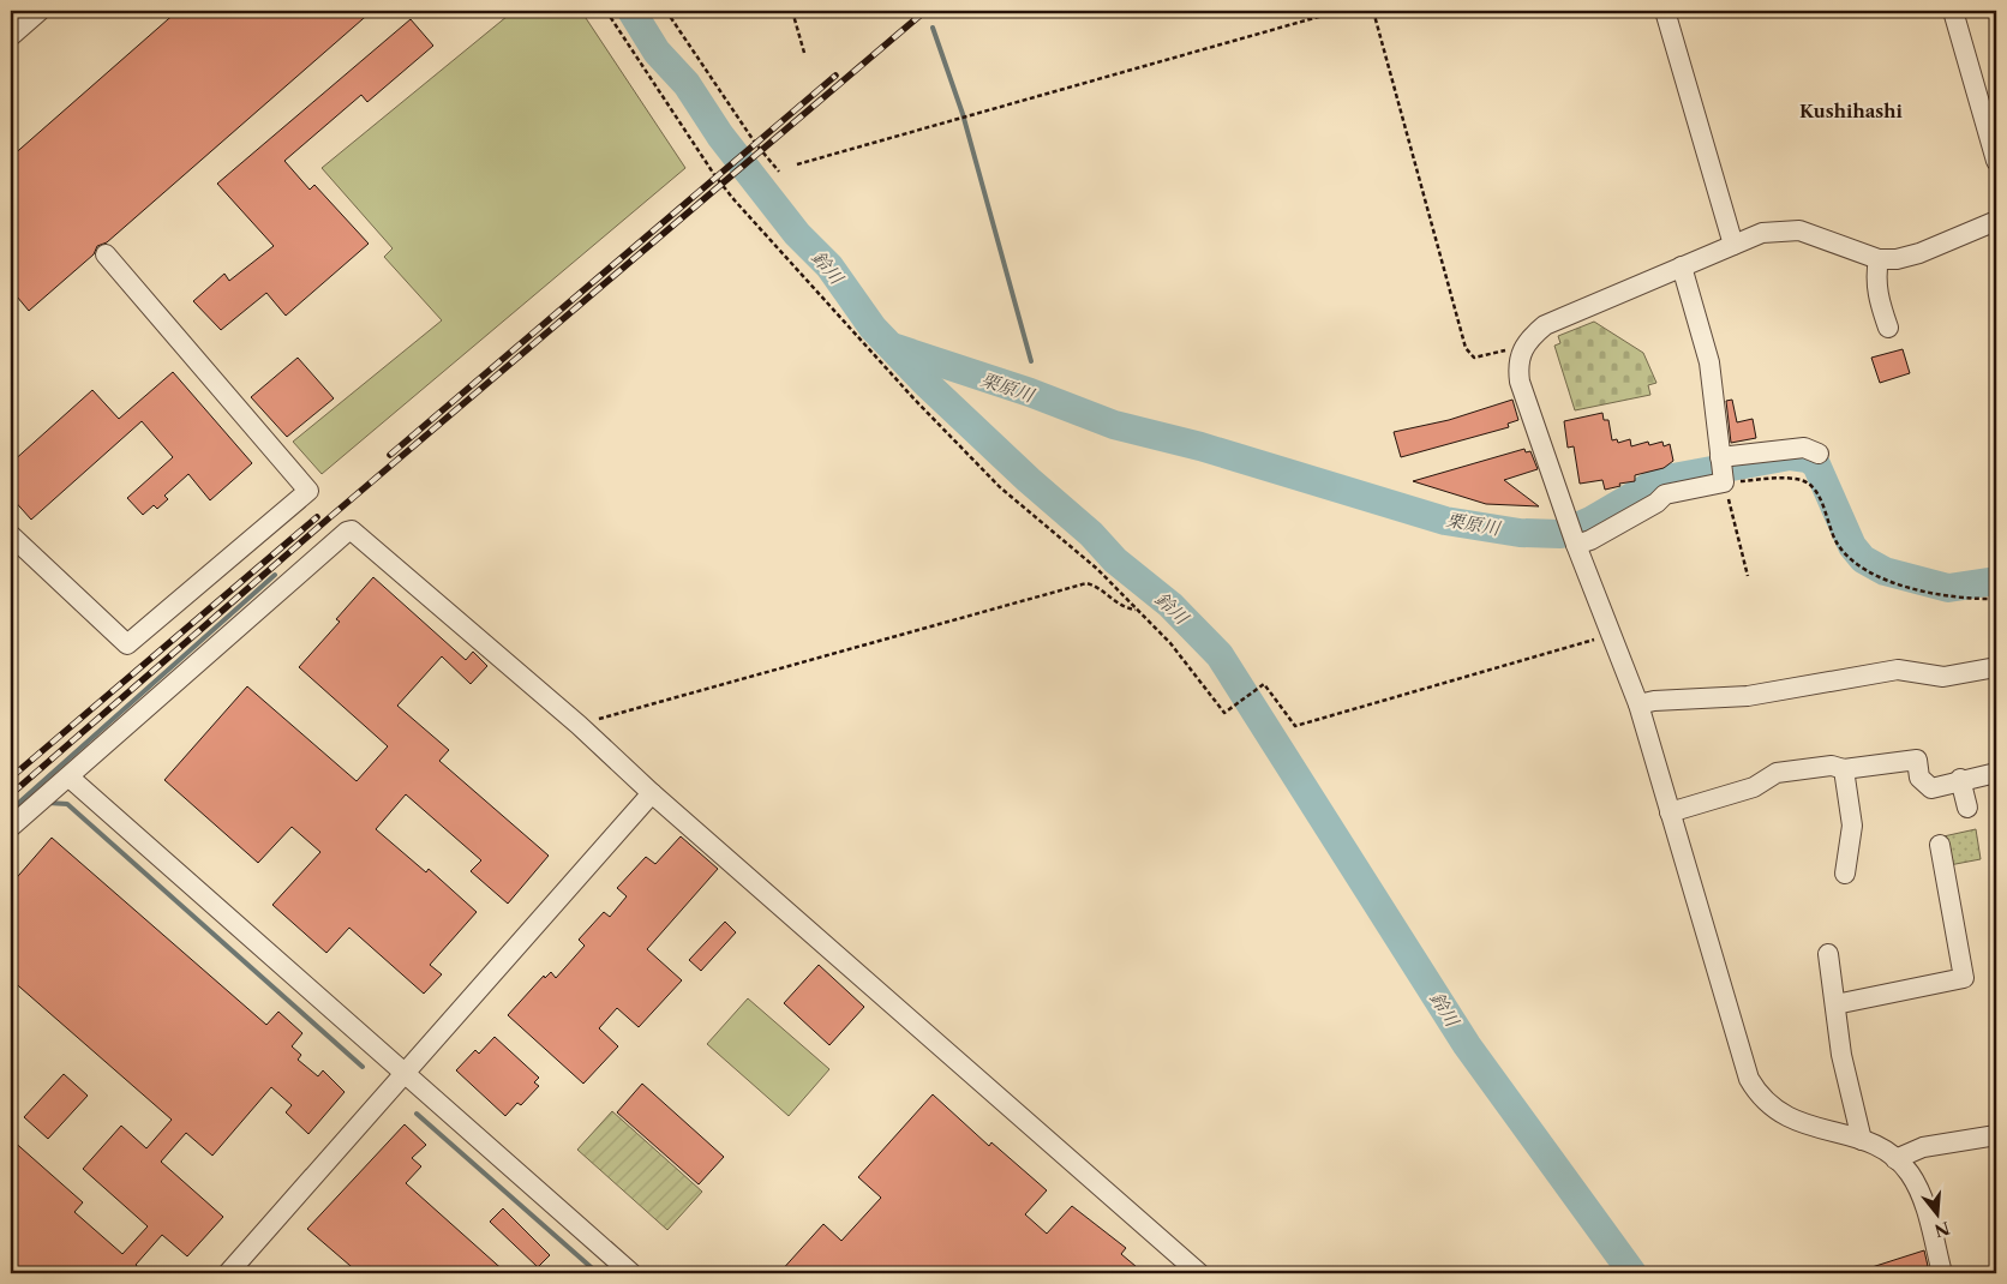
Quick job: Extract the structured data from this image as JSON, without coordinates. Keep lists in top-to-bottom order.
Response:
{
  "districts": ["Kushihashi"],
  "water": ["鈴川", "栗原川"],
  "north": "bottom"
}
